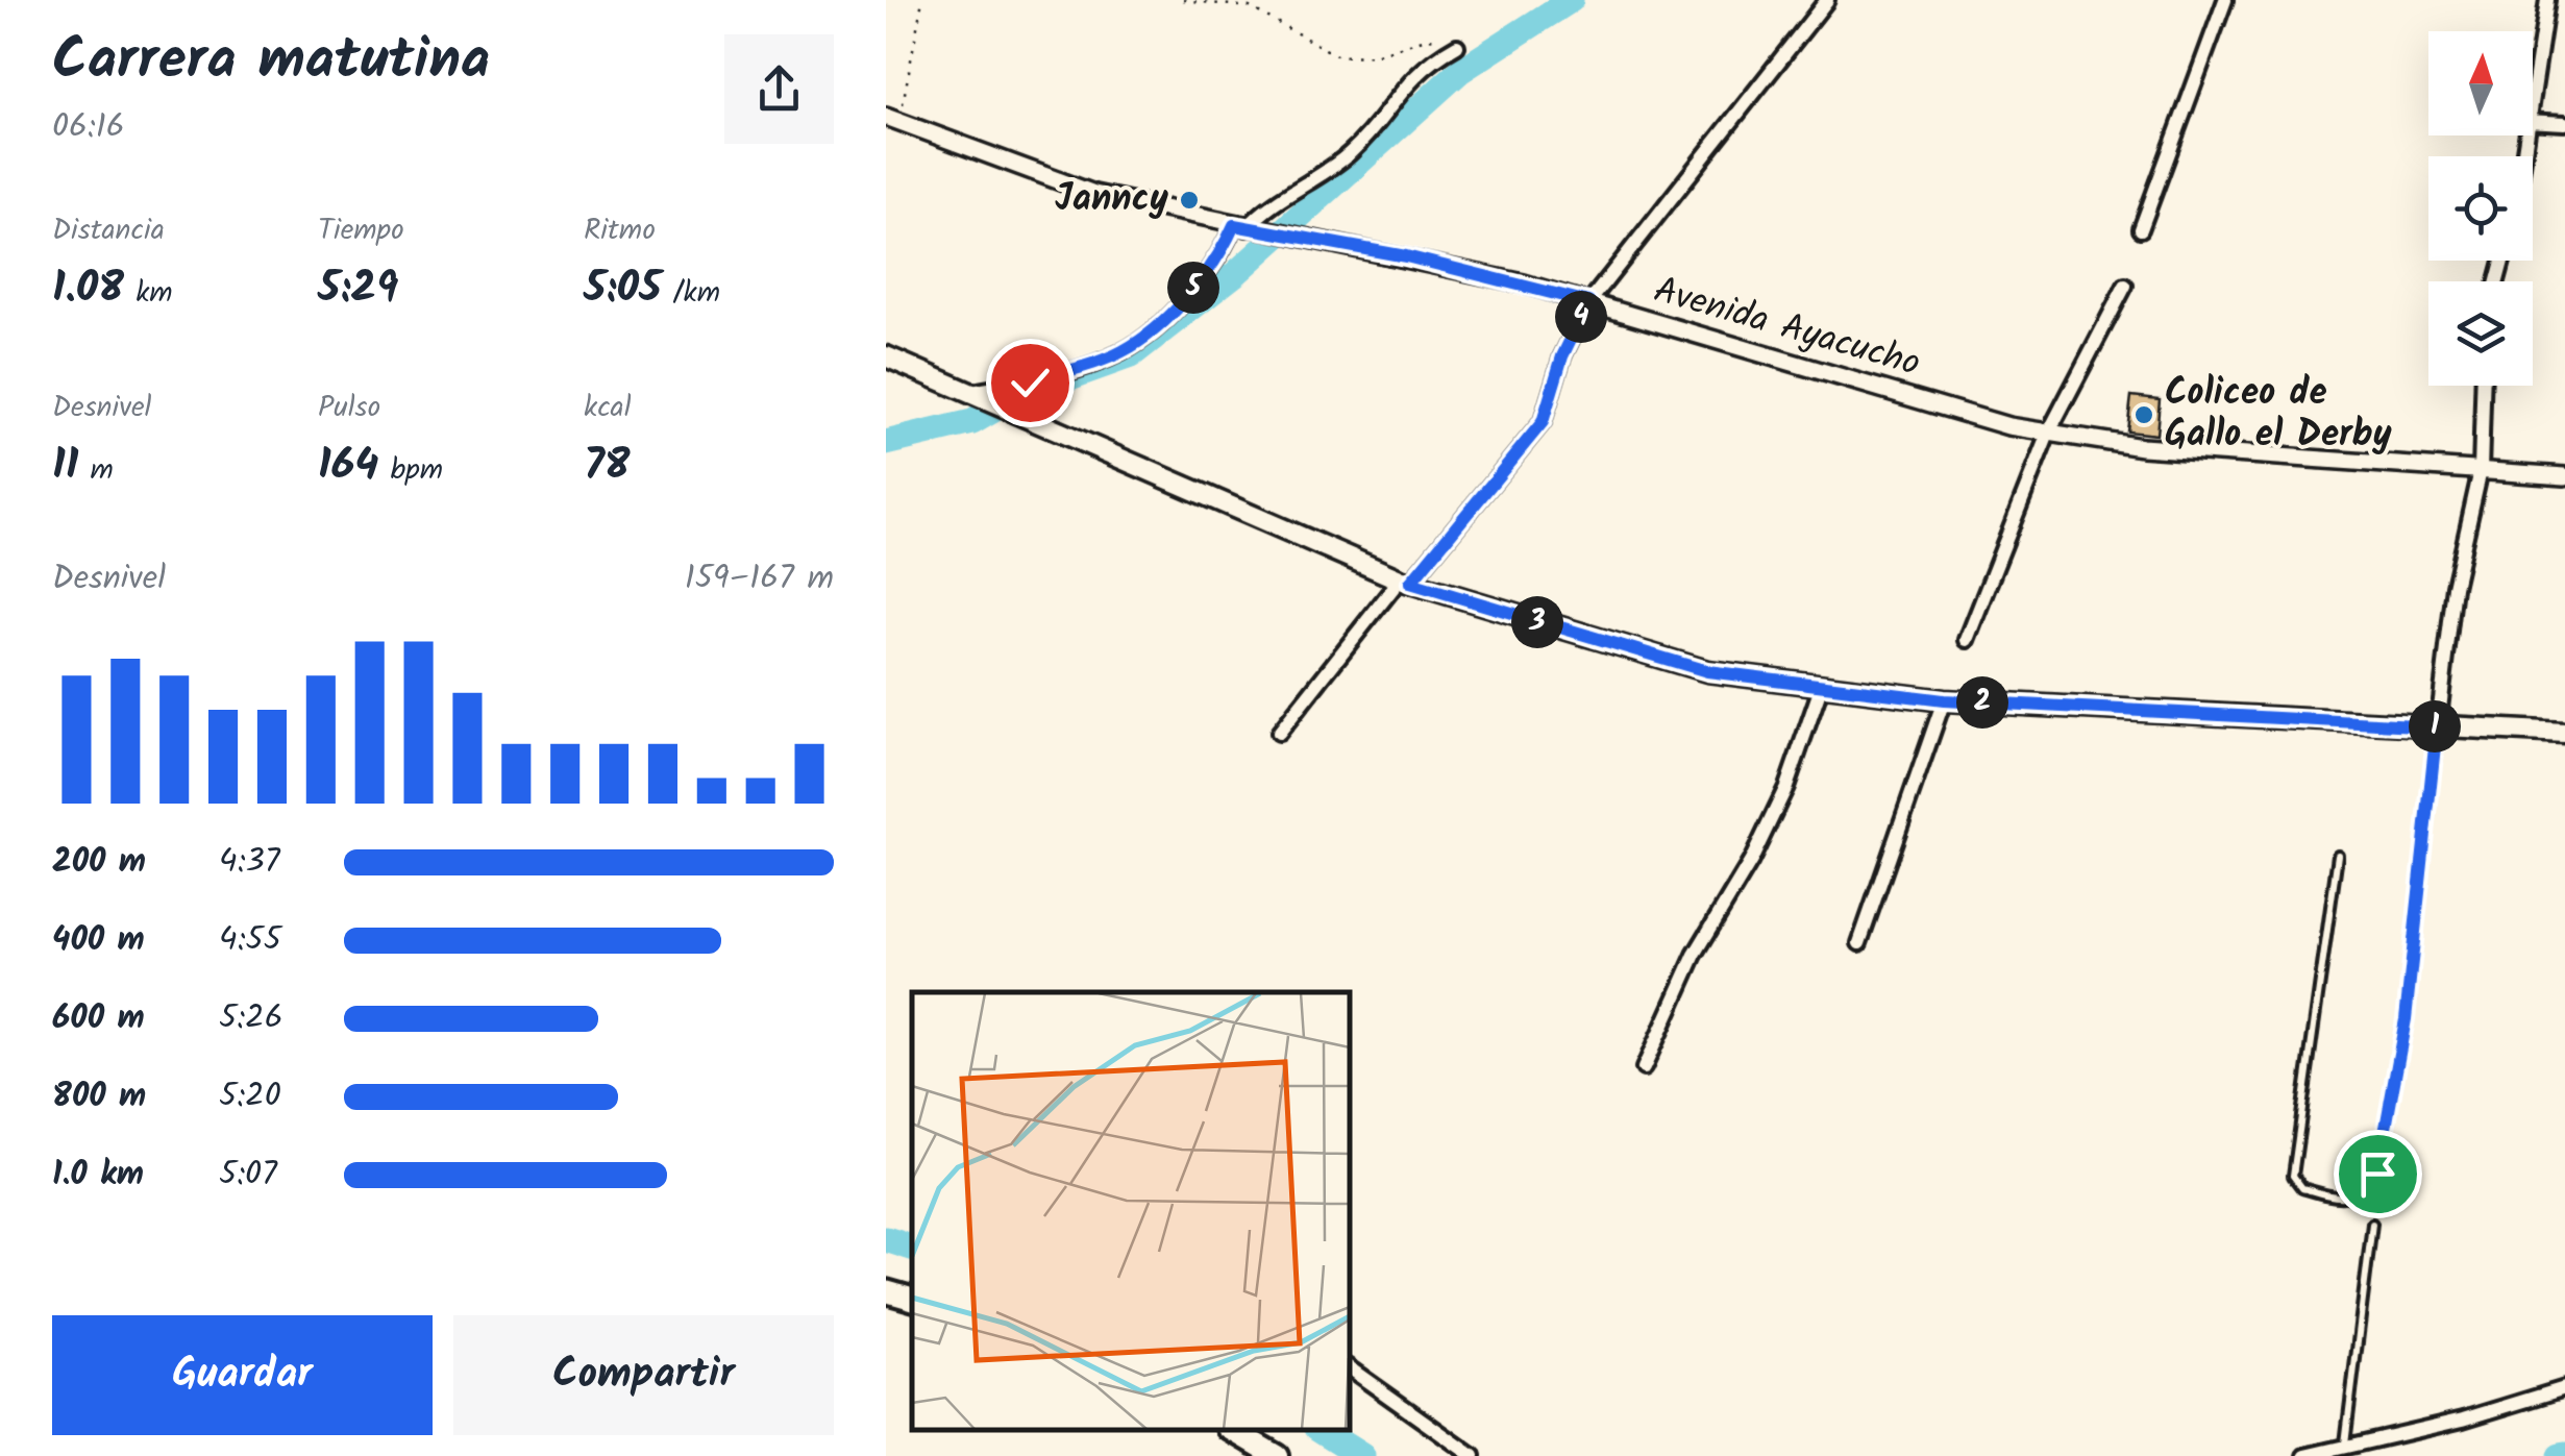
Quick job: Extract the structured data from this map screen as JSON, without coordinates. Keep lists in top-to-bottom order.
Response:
{
  "streets": {
    "street": ["Avenida Ayacucho"]
  },
  "places": ["Janncy", "Coliceo de Gallo el Derby"],
  "north": "top",
  "page": {
    "heading": ["Carrera matutina", "06:16"],
    "stats": [
      ["Distancia", "1.08 km"],
      ["Tiempo", "5:29"],
      ["Ritmo", "5:05 /km"],
      ["Desnivel", "11 m"],
      ["Pulso", "164 bpm"],
      ["kcal", "78"]
    ],
    "pins": [
      "5",
      "4",
      "3",
      "2",
      "1"
    ],
    "chart": ["Desnivel", "159–167 m"],
    "list": [
      {
        "name": "200 m",
        "note": "4:37"
      },
      {
        "name": "400 m",
        "note": "4:55"
      },
      {
        "name": "600 m",
        "note": "5:26"
      },
      {
        "name": "800 m",
        "note": "5:20"
      },
      {
        "name": "1.0 km",
        "note": "5:07"
      }
    ],
    "buttons": ["Guardar", "Compartir"]
  }
}
